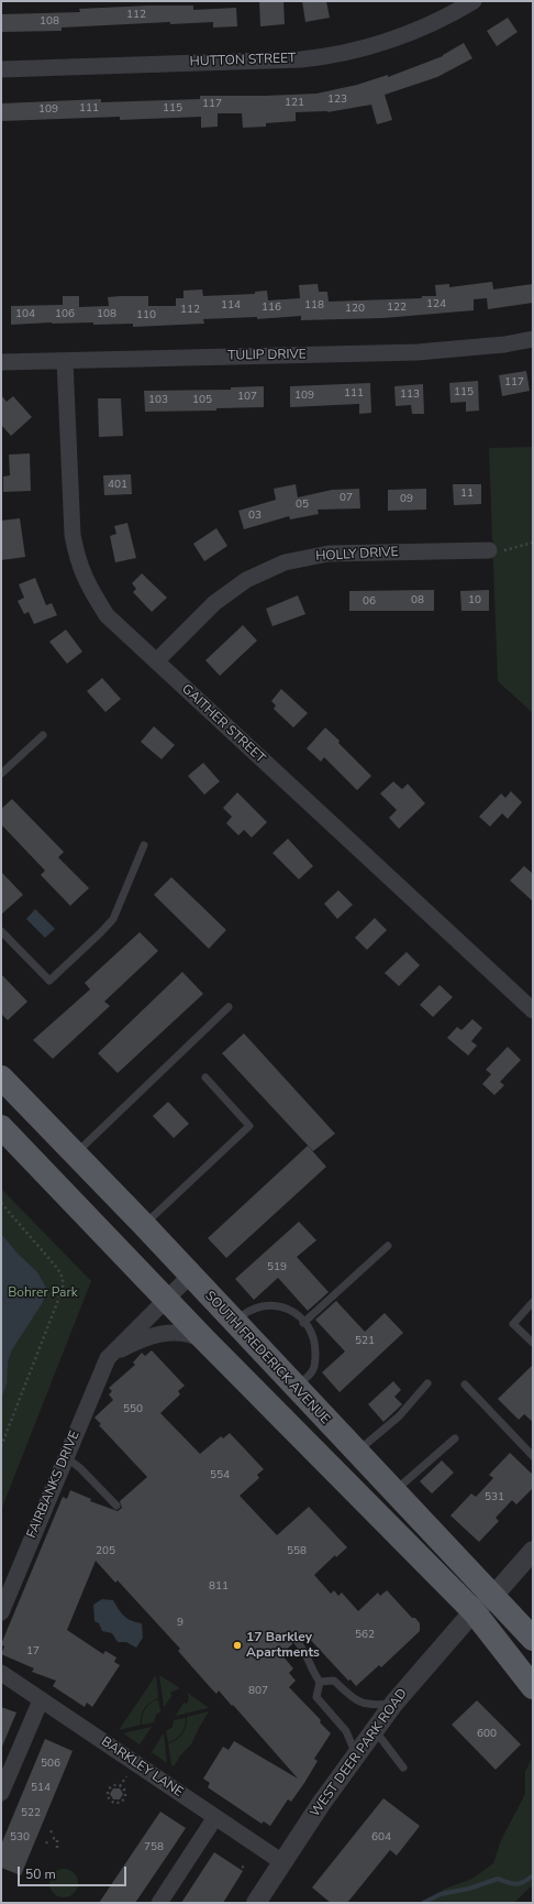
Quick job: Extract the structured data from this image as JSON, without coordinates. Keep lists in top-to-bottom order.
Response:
{
  "streets": {
    "main road": ["SOUTH FREDERICK AVENUE"],
    "street": [
      "HUTTON STREET",
      "TULIP DRIVE",
      "HOLLY DRIVE",
      "GAITHER STREET",
      "FAIRBANKS DRIVE",
      "WEST DEER PARK ROAD",
      "BARKLEY LANE"
    ]
  },
  "crossings": [
    ["TULIP DRIVE", "GAITHER STREET"],
    ["HOLLY DRIVE", "GAITHER STREET"],
    ["SOUTH FREDERICK AVENUE", "FAIRBANKS DRIVE"],
    ["SOUTH FREDERICK AVENUE", "WEST DEER PARK ROAD"],
    ["WEST DEER PARK ROAD", "BARKLEY LANE"]
  ],
  "parks": ["Bohrer Park"],
  "places": ["17 Barkley Apartments"],
  "house_numbers": [
    "112",
    "108",
    "123",
    "121",
    "117",
    "111",
    "115",
    "109",
    "124",
    "114",
    "118",
    "116",
    "122",
    "120",
    "112",
    "104",
    "106",
    "108",
    "110",
    "117",
    "115",
    "111",
    "113",
    "109",
    "107",
    "103",
    "105",
    "401",
    "11",
    "07",
    "09",
    "05",
    "03",
    "08",
    "10",
    "06",
    "519",
    "521",
    "550",
    "554",
    "531",
    "205",
    "558",
    "811",
    "9",
    "562",
    "17",
    "807",
    "600",
    "506",
    "514",
    "522",
    "530",
    "604",
    "758"
  ],
  "scale_bar": "50 m"
}
